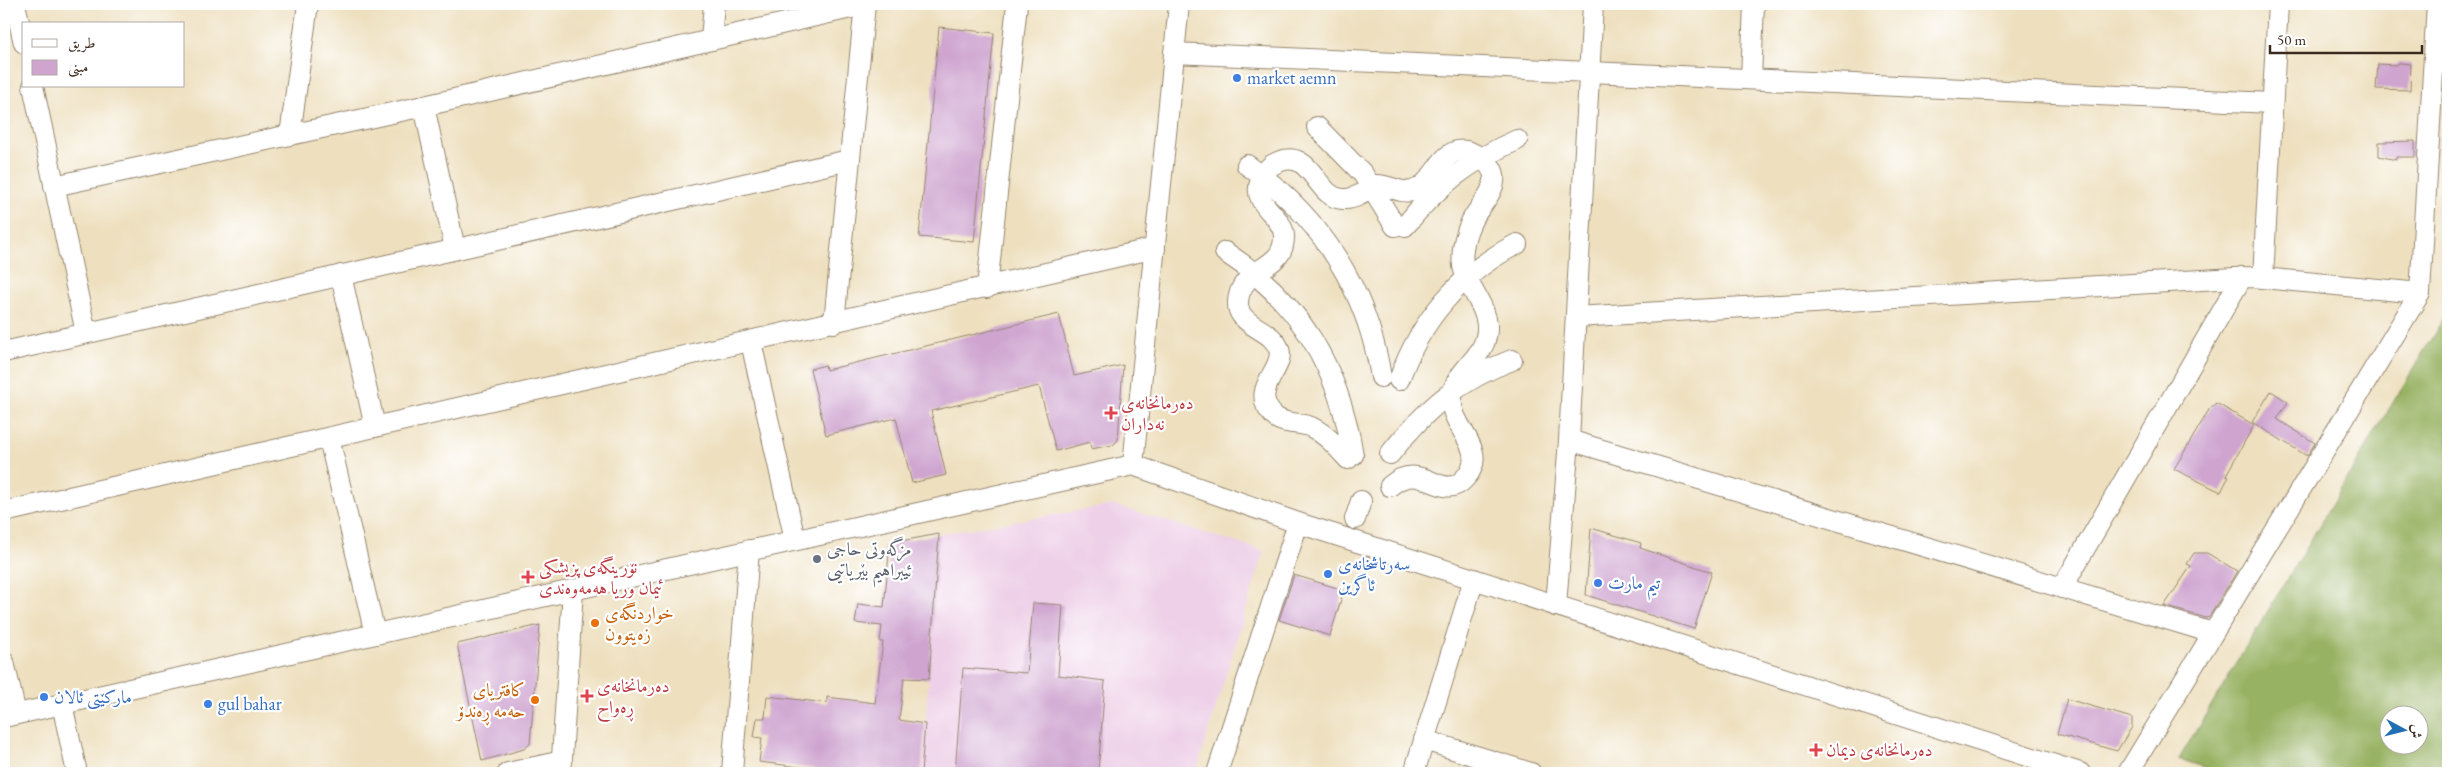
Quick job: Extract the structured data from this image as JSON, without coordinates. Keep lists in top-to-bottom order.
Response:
{
  "places": {
    "other": [
      "market aemn",
      "مزگەوتی حاجی ئیبراهیم بێریاتیی",
      "سەرتاشخانەی ئاگرین",
      "تیم مارت",
      "خواردنگەی زەیتوون",
      "مارکێتی ئالان",
      "کافتریای حەمە ڕەندۆ",
      "gul bahar"
    ],
    "health": [
      "دەرمانخانەی نەداران",
      "نۆرینگەی پزیشکی ئیمان وریا هەمەوەندی",
      "دەرمانخانەی ڕەواح",
      "دەرمانخانەی دیمان"
    ]
  },
  "legend": ["طريق", "مبنى"],
  "scale_bar": "50 m",
  "north": "right"
}
